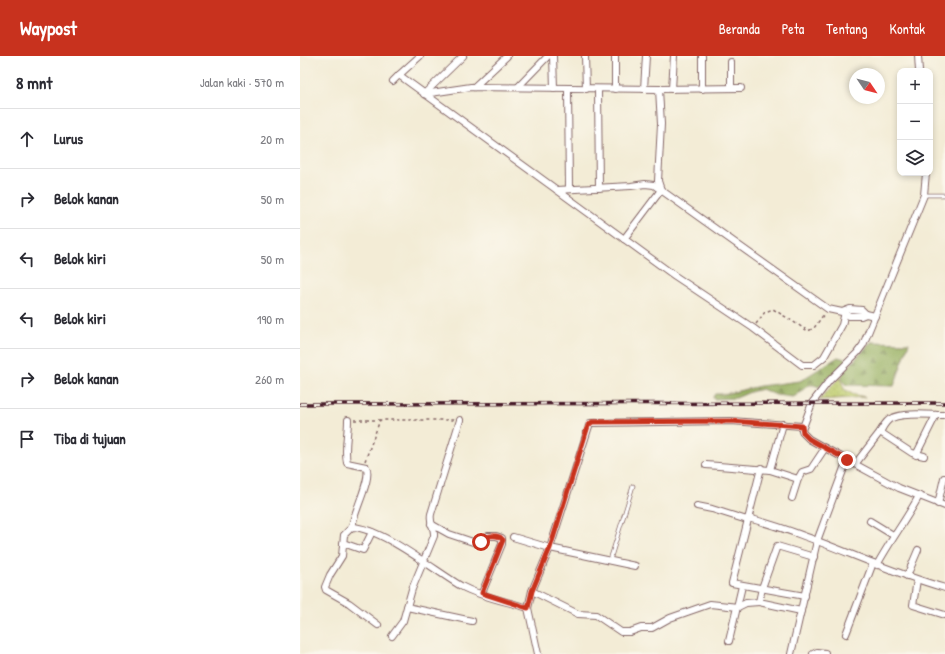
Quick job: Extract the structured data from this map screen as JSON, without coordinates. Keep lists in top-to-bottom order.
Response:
{
  "north": "bottom right",
  "page": {
    "header": "Waypost",
    "nav": [
      "Beranda",
      "Peta",
      "Tentang",
      "Kontak"
    ],
    "heading": ["8 mnt", "Jalan kaki · 570 m"],
    "map_buttons": ["+", "−"],
    "list": [
      ["Lurus", "20 m"],
      ["Belok kanan", "50 m"],
      ["Belok kiri", "50 m"],
      ["Belok kiri", "190 m"],
      ["Belok kanan", "260 m"],
      "Tiba di tujuan"
    ]
  }
}
